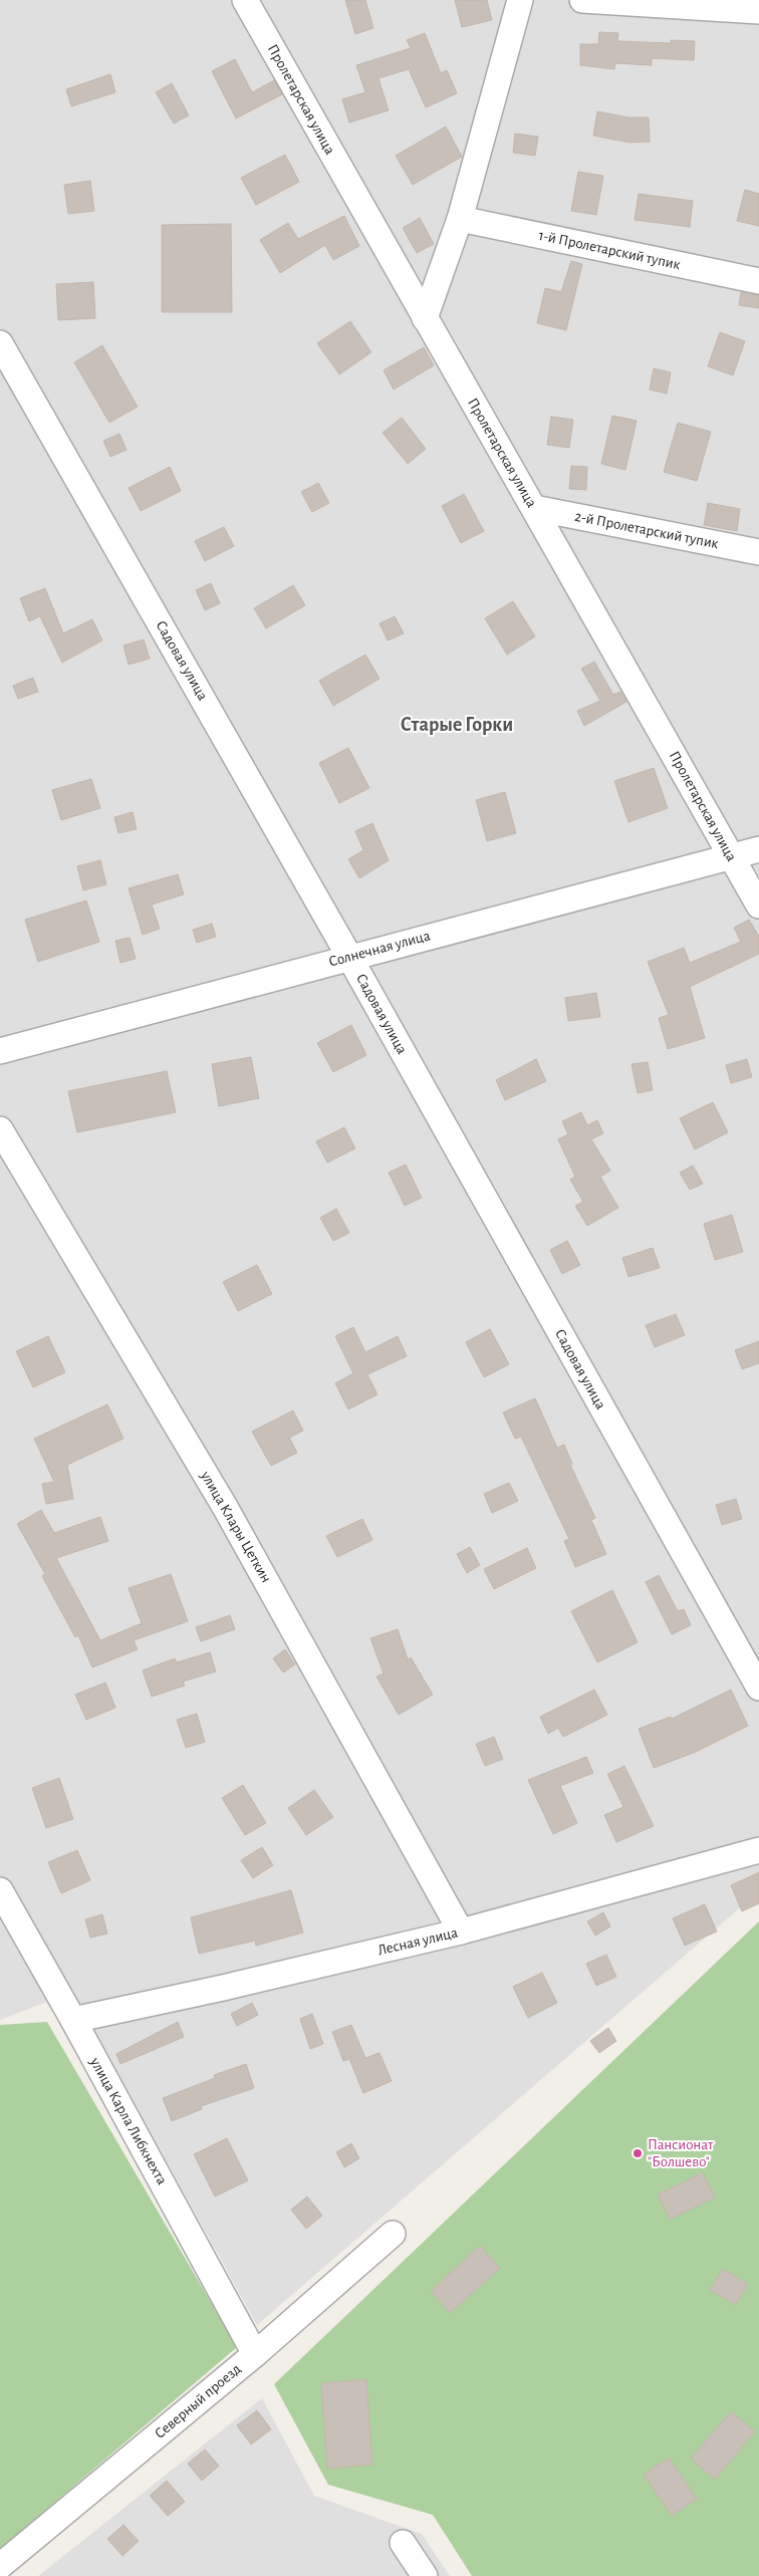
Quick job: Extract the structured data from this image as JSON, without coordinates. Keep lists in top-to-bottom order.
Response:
{
  "streets": {
    "street": [
      "Пролетарская улица",
      "1-й Пролетарский тупик",
      "2-й Пролетарский тупик",
      "Садовая улица",
      "Солнечная улица",
      "улица Клары Цеткин",
      "Лесная улица",
      "улица Карла Либкнехта",
      "Северный проезд"
    ]
  },
  "crossings": [
    ["Пролетарская улица", "2-й Пролетарский тупик"],
    ["Пролетарская улица", "Солнечная улица"],
    ["Садовая улица", "Солнечная улица"],
    ["улица Клары Цеткин", "Лесная улица"],
    ["Лесная улица", "улица Карла Либкнехта"],
    ["улица Карла Либкнехта", "Северный проезд"]
  ],
  "districts": ["Старые Горки"],
  "places": ["Пансионат \"Болшево\""]
}
